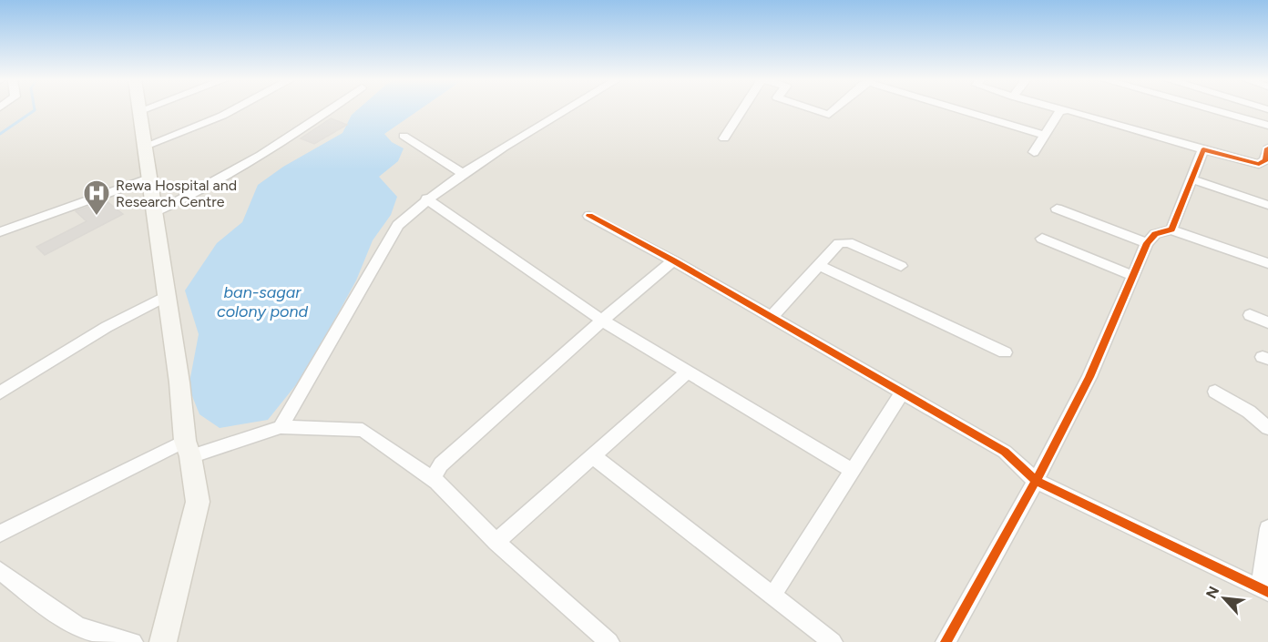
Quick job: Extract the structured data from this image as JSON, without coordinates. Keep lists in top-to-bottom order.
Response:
{
  "water": ["ban-sagar colony pond"],
  "places": {
    "hospital": ["Rewa Hospital and Research Centre"]
  },
  "north": "top left"
}
